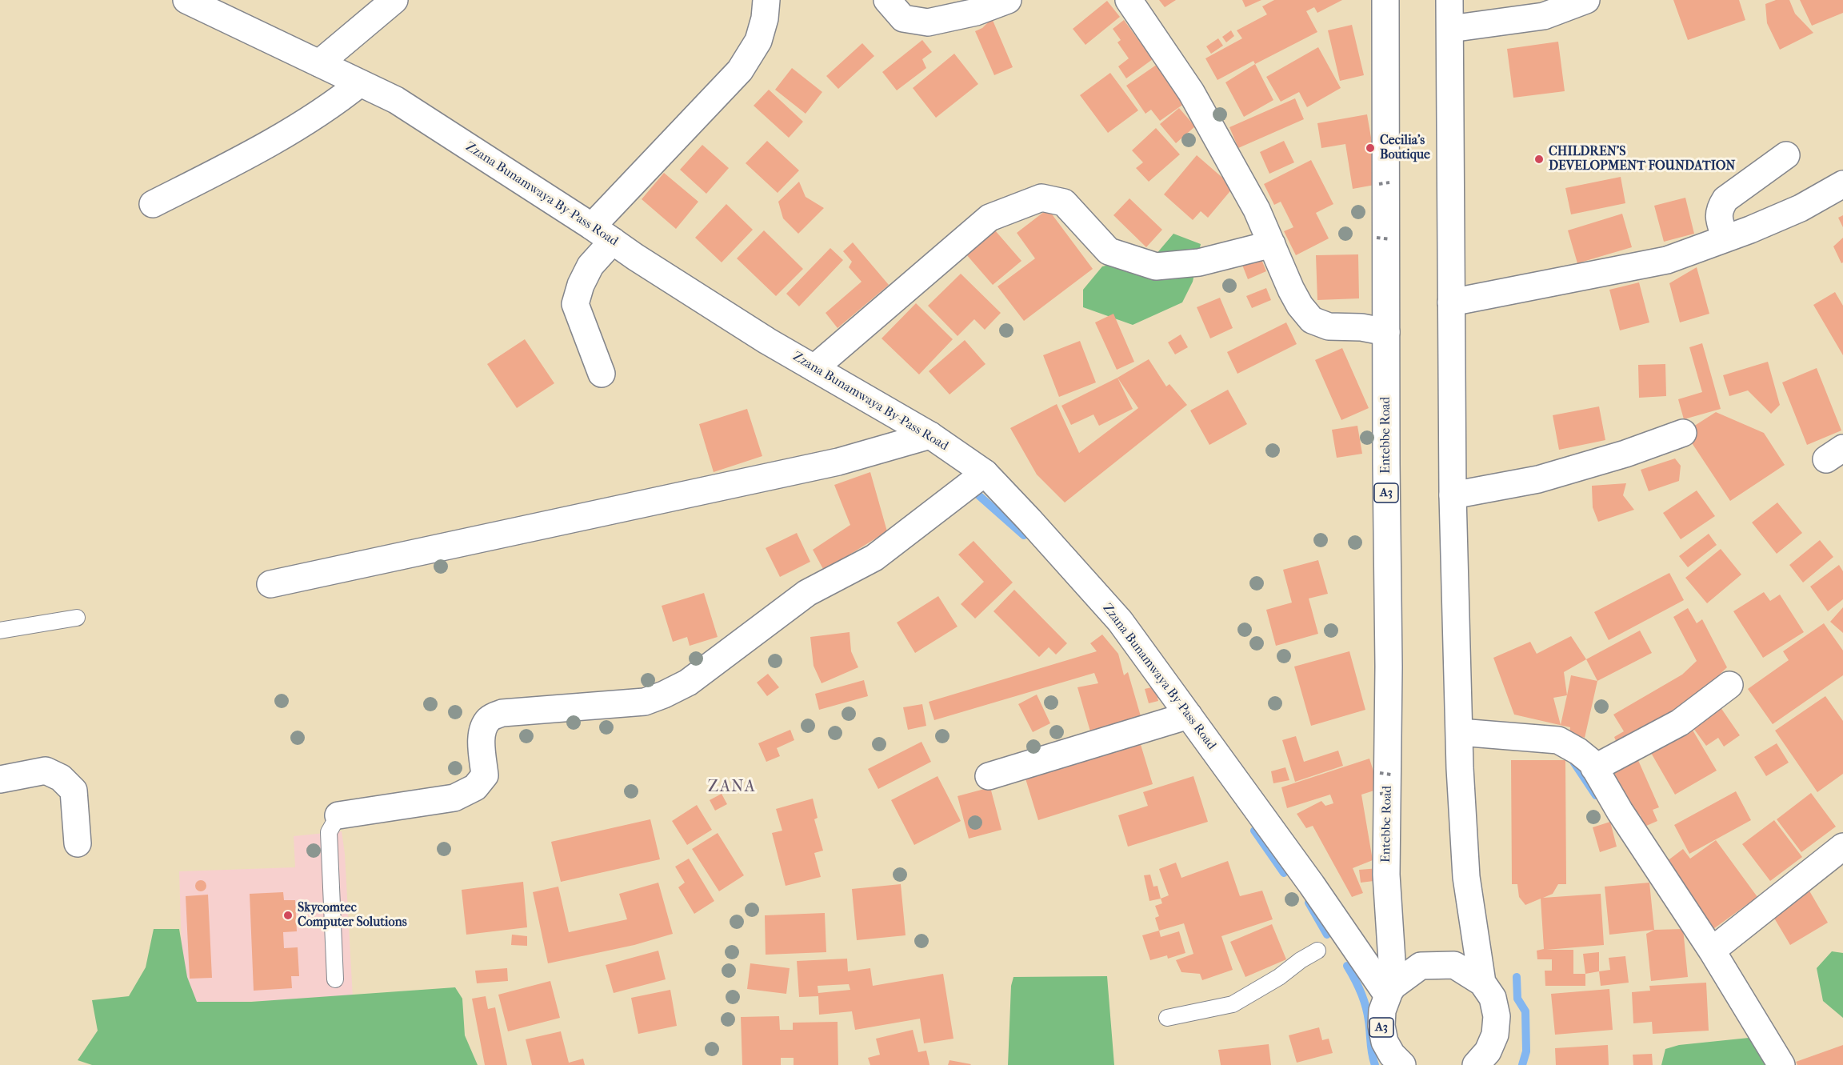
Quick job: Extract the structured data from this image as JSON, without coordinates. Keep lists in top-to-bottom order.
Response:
{
  "streets": {
    "street": ["Zzana Bunamwaya By-Pass Road", "Entebbe Road", "A3"]
  },
  "crossings": [
    ["Zzana Bunamwaya By-Pass Road", "Entebbe Road"],
    ["Zzana Bunamwaya By-Pass Road", "A3"],
    ["Entebbe Road", "A3"]
  ],
  "districts": ["ZANA"],
  "places": ["Cecilia's Boutique", "CHILDREN'S DEVELOPMENT FOUNDATION", "Skycomtec Computer Solutions"]
}
